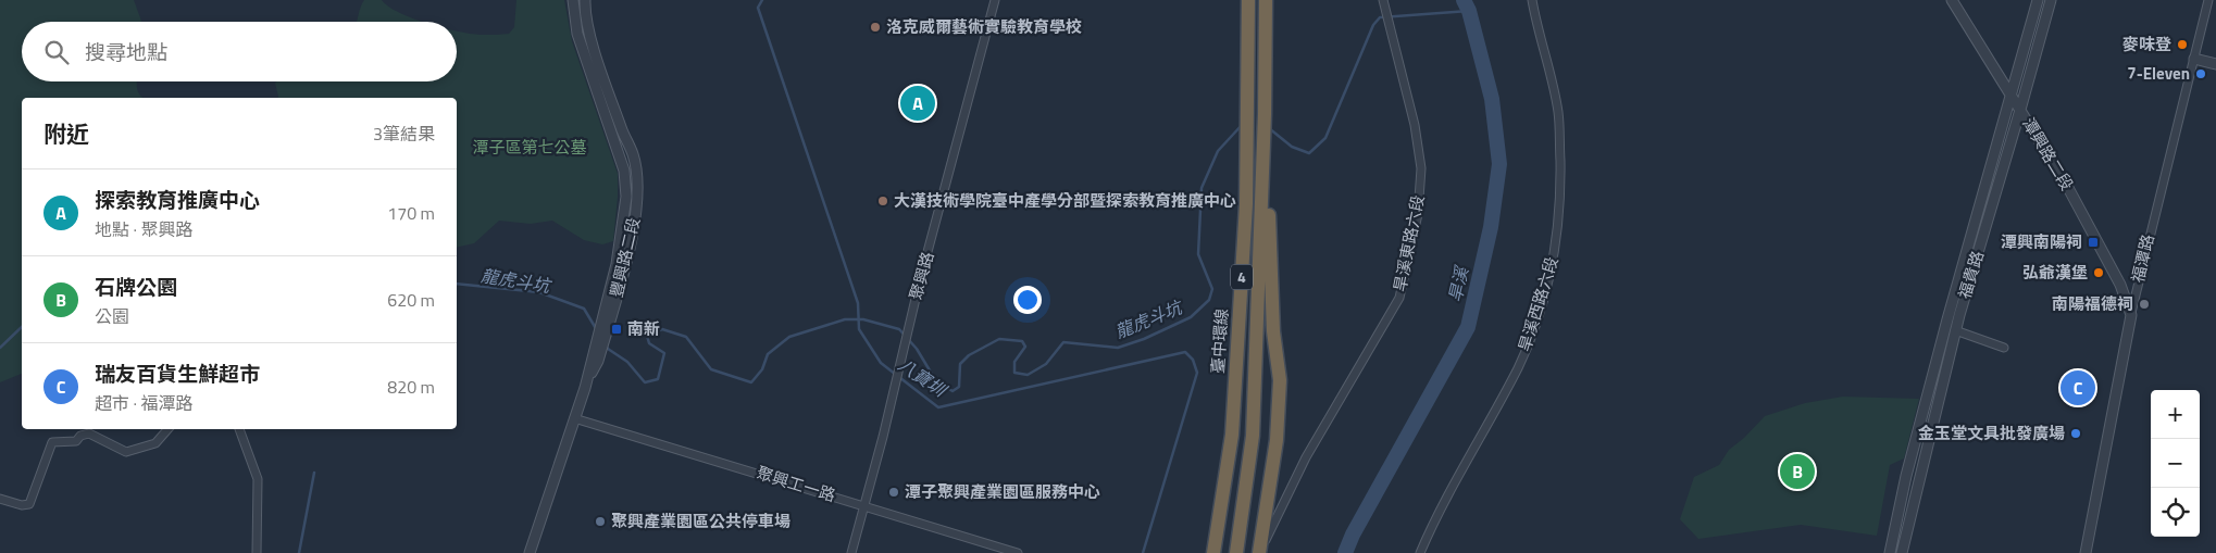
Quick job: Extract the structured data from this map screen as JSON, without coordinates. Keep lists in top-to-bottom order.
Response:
{
  "streets": {
    "highway": ["4", "臺中環線"],
    "street": [
      "潭興路二段",
      "旱溪東路六段",
      "豐興路二段",
      "福潭路",
      "福貴路",
      "聚興路",
      "旱溪西路六段",
      "聚興工一路"
    ]
  },
  "crossings": [
    ["潭興路二段", "福潭路"],
    ["潭興路二段", "福貴路"],
    ["豐興路二段", "聚興工一路"],
    ["聚興路", "聚興工一路"]
  ],
  "water": ["龍虎斗坑", "旱溪", "八寶圳"],
  "parks": ["潭子區第七公墓"],
  "places": {
    "other": [
      "洛克威爾藝術實驗教育學校",
      "麥味登",
      "7-Eleven",
      "大漢技術學院臺中產學分部暨探索教育推廣中心",
      "弘爺漢堡",
      "南陽福德祠",
      "金玉堂文具批發廣場",
      "潭子聚興產業園區服務中心",
      "聚興產業園區公共停車場"
    ],
    "transit": ["潭興南陽祠", "南新"]
  },
  "page": {
    "search": "搜尋地點",
    "pins": ["A", "C", "B"],
    "heading": ["附近", "3筆結果"],
    "list": [
      {
        "mark": "A",
        "name": "探索教育推廣中心",
        "note": "地點 · 聚興路",
        "value": "170 m"
      },
      {
        "mark": "B",
        "name": "石牌公園",
        "note": "公園",
        "value": "620 m"
      },
      {
        "mark": "C",
        "name": "瑞友百貨生鮮超市",
        "note": "超市 · 福潭路",
        "value": "820 m"
      }
    ],
    "map_buttons": ["+", "−"]
  }
}
